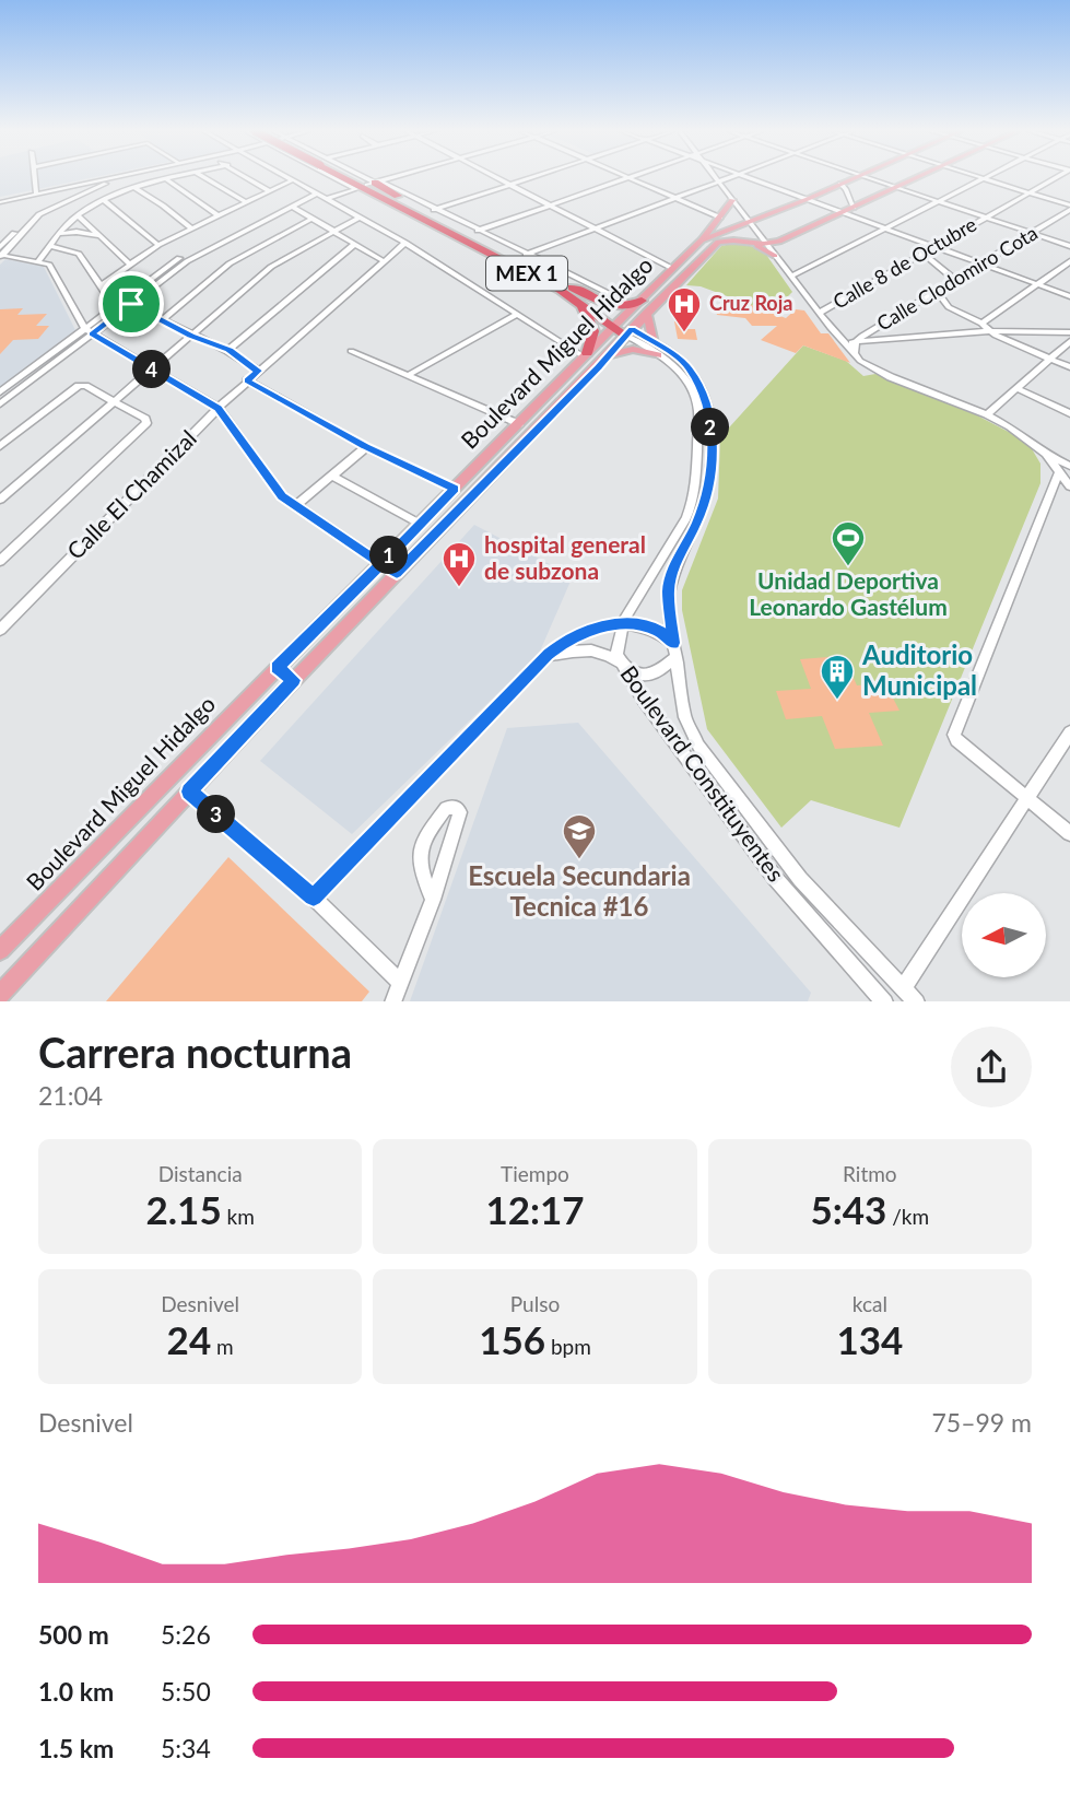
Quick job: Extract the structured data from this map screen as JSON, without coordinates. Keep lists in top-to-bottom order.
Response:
{
  "streets": {
    "highway": ["MEX 1", "Boulevard Constituyentes"],
    "main road": ["Boulevard Miguel Hidalgo"],
    "street": ["Calle 8 de Octubre", "Calle Clodomiro Cota", "Calle El Chamizal"]
  },
  "crossings": [
    ["MEX 1", "Boulevard Constituyentes"],
    ["Boulevard Miguel Hidalgo", "Boulevard Constituyentes"]
  ],
  "places": {
    "hospital": ["Cruz Roja", "hospital general de subzona"],
    "sports": ["Unidad Deportiva Leonardo Gastélum"],
    "building": ["Auditorio Municipal"],
    "school or university": ["Escuela Secundaria Tecnica #16"]
  },
  "north": "left",
  "page": {
    "pins": [
      "4",
      "2",
      "1",
      "3"
    ],
    "heading": ["Carrera nocturna", "21:04"],
    "stats": [
      ["Distancia", "2.15 km"],
      ["Tiempo", "12:17"],
      ["Ritmo", "5:43 /km"],
      ["Desnivel", "24 m"],
      ["Pulso", "156 bpm"],
      ["kcal", "134"]
    ],
    "chart": ["Desnivel", "75–99 m"],
    "list": [
      {
        "name": "500 m",
        "note": "5:26"
      },
      {
        "name": "1.0 km",
        "note": "5:50"
      },
      {
        "name": "1.5 km",
        "note": "5:34"
      }
    ]
  }
}
